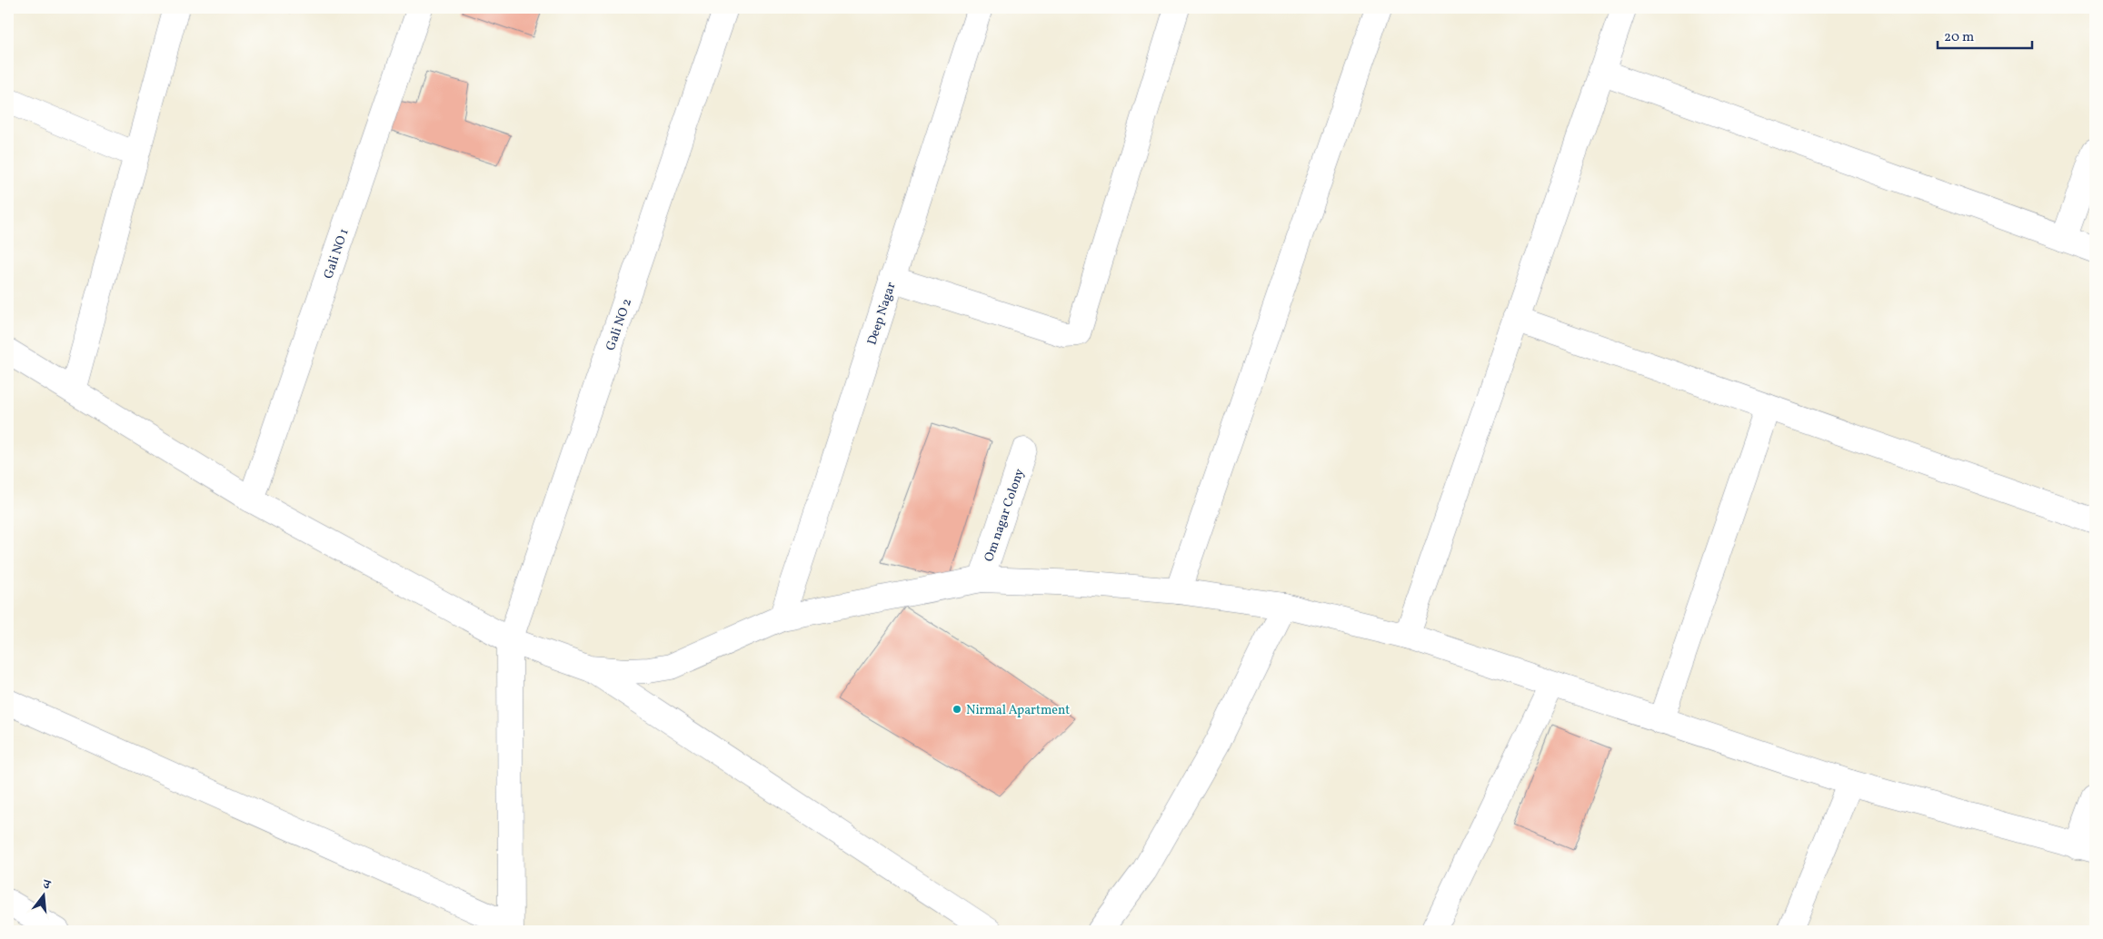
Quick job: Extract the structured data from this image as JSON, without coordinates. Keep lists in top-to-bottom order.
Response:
{
  "streets": {
    "street": [
      "Gali NO 1",
      "Deep Nagar",
      "Gali NO 2",
      "Om nagar Colony"
    ]
  },
  "places": ["Nirmal Apartment"],
  "scale_bar": "20 m",
  "north": "top"
}
